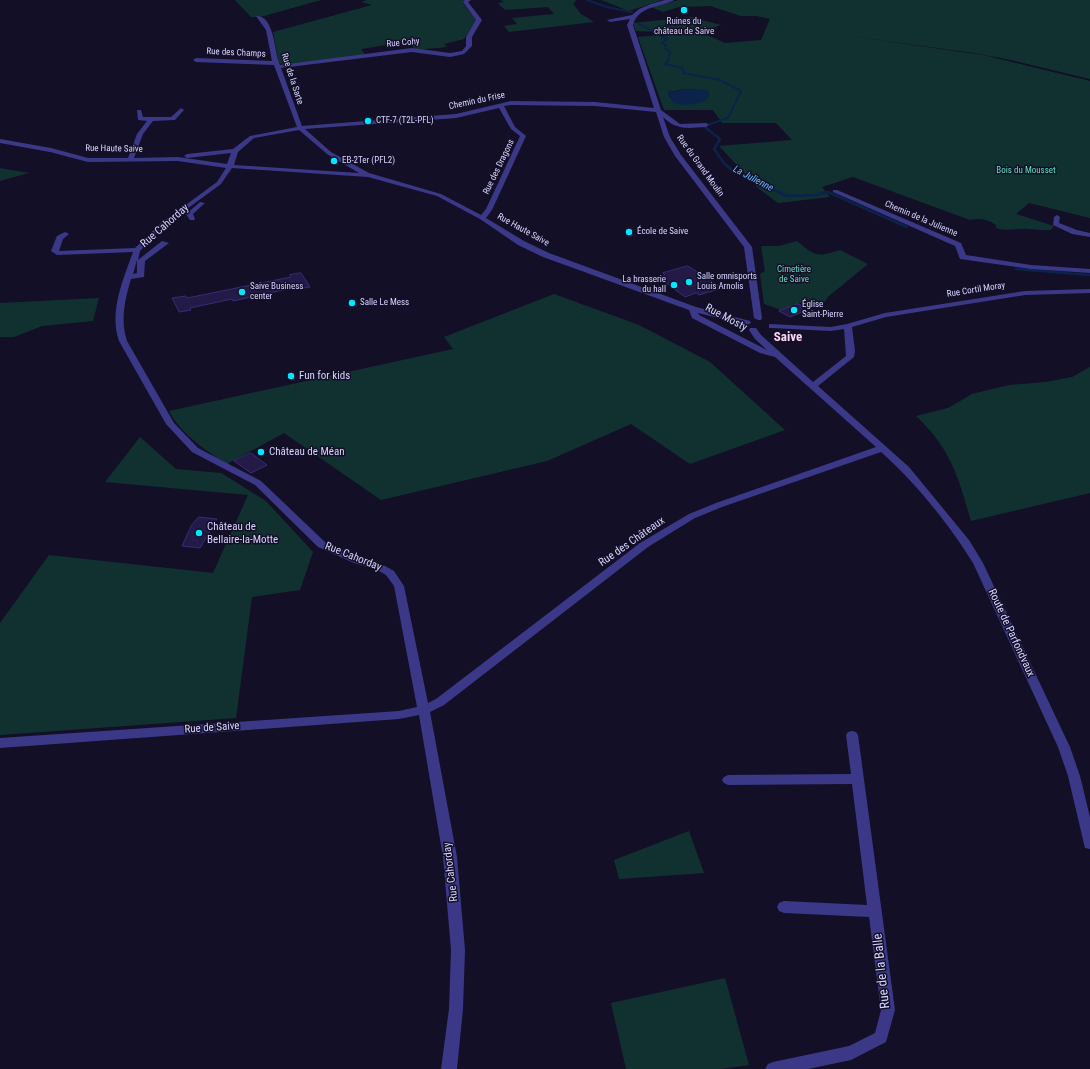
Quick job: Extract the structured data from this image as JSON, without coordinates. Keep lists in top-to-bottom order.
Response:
{
  "streets": {
    "street": [
      "Rue Cohy",
      "Rue des Champs",
      "Rue de la Sarte",
      "Chemin du Frise",
      "Rue Haute Saive",
      "Rue du Grand Moulin",
      "Rue des Dragons",
      "Chemin de la Julienne",
      "Rue Cahorday",
      "Rue Cortil Moray",
      "Rue Mosty",
      "Rue des Châteaux",
      "Route de Parfondvaux",
      "Rue de Saive",
      "Rue de la Balle"
    ]
  },
  "crossings": [
    ["Rue Cohy", "Rue des Champs"],
    ["Rue Cohy", "Rue de la Sarte"],
    ["Rue des Champs", "Rue de la Sarte"],
    ["Rue de la Sarte", "Chemin du Frise"],
    ["Rue de la Sarte", "Rue Haute Saive"],
    ["Chemin du Frise", "Rue Haute Saive"],
    ["Chemin du Frise", "Rue du Grand Moulin"],
    ["Chemin du Frise", "Rue des Dragons"],
    ["Rue Haute Saive", "Rue des Dragons"],
    ["Rue Haute Saive", "Rue Cahorday"],
    ["Rue Haute Saive", "Rue Mosty"],
    ["Rue Cahorday", "Rue des Châteaux"],
    ["Rue Cahorday", "Rue de Saive"],
    ["Rue Mosty", "Rue des Châteaux"],
    ["Rue Mosty", "Route de Parfondvaux"],
    ["Rue des Châteaux", "Route de Parfondvaux"],
    ["Rue des Châteaux", "Rue de Saive"]
  ],
  "districts": ["Saive"],
  "water": ["La Julienne"],
  "parks": ["Bois du Mousset", "Cimetière de Saive"],
  "places": [
    "Ruines du château de Saive",
    "CTF-7 (T2L-PFL)",
    "EB-2Ter (PFL2)",
    "École de Saive",
    "Salle omnisports Louis Arnolis",
    "La brasserie du hall",
    "Saive Business center",
    "Salle Le Mess",
    "Église Saint-Pierre",
    "Fun for kids",
    "Château de Méan",
    "Château de Bellaire-la-Motte"
  ]
}
